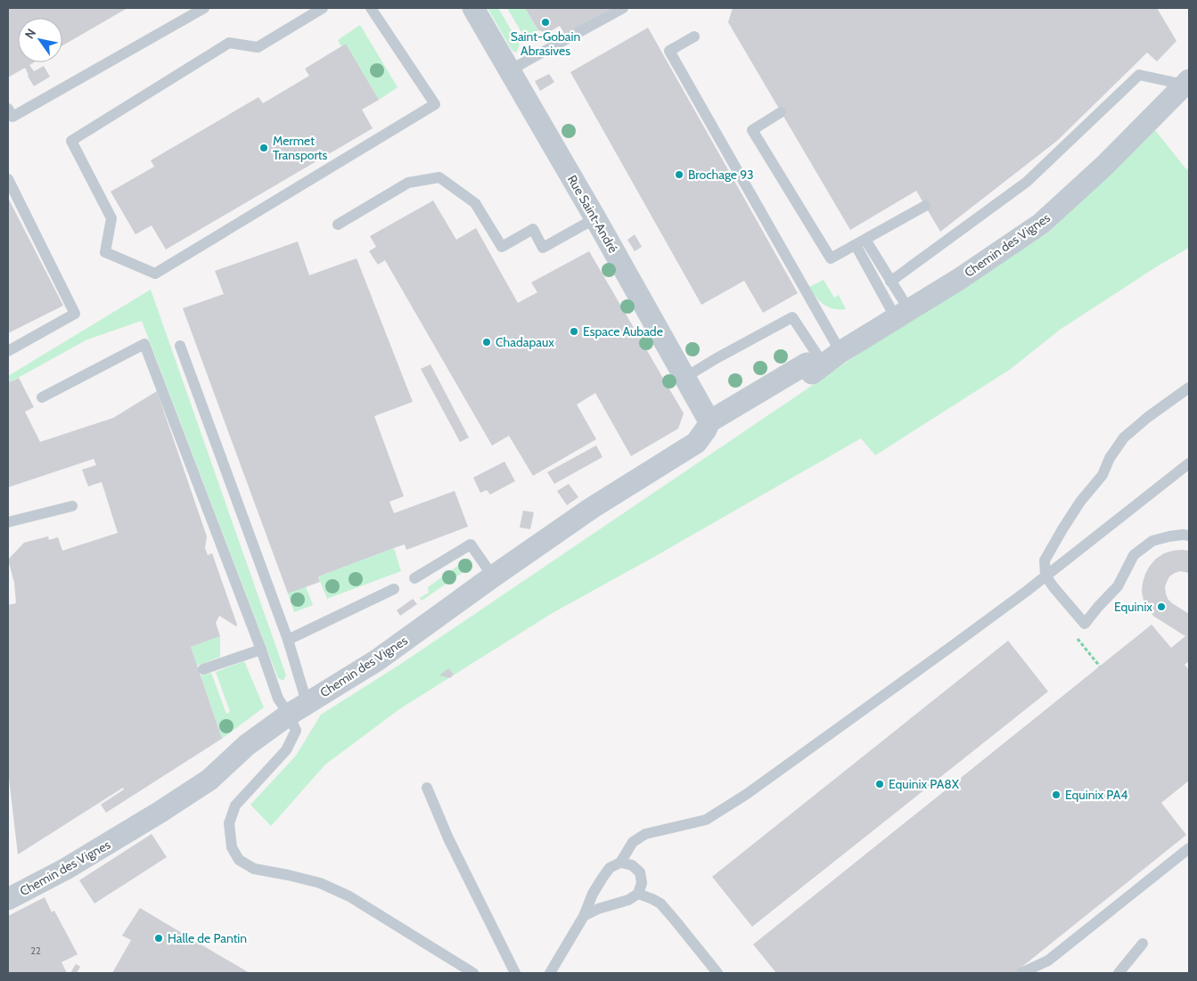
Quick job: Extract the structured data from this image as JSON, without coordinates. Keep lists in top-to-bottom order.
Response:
{
  "streets": {
    "street": ["Rue Saint-André", "Chemin des Vignes"]
  },
  "crossings": [
    ["Rue Saint-André", "Chemin des Vignes"]
  ],
  "places": [
    "Saint-Gobain Abrasives",
    "Mermet Transports",
    "Brochage 93",
    "Espace Aubade",
    "Chadapaux",
    "Equinix",
    "Equinix PA8X",
    "Equinix PA4",
    "Halle de Pantin"
  ],
  "house_numbers": ["22"],
  "north": "top left"
}
